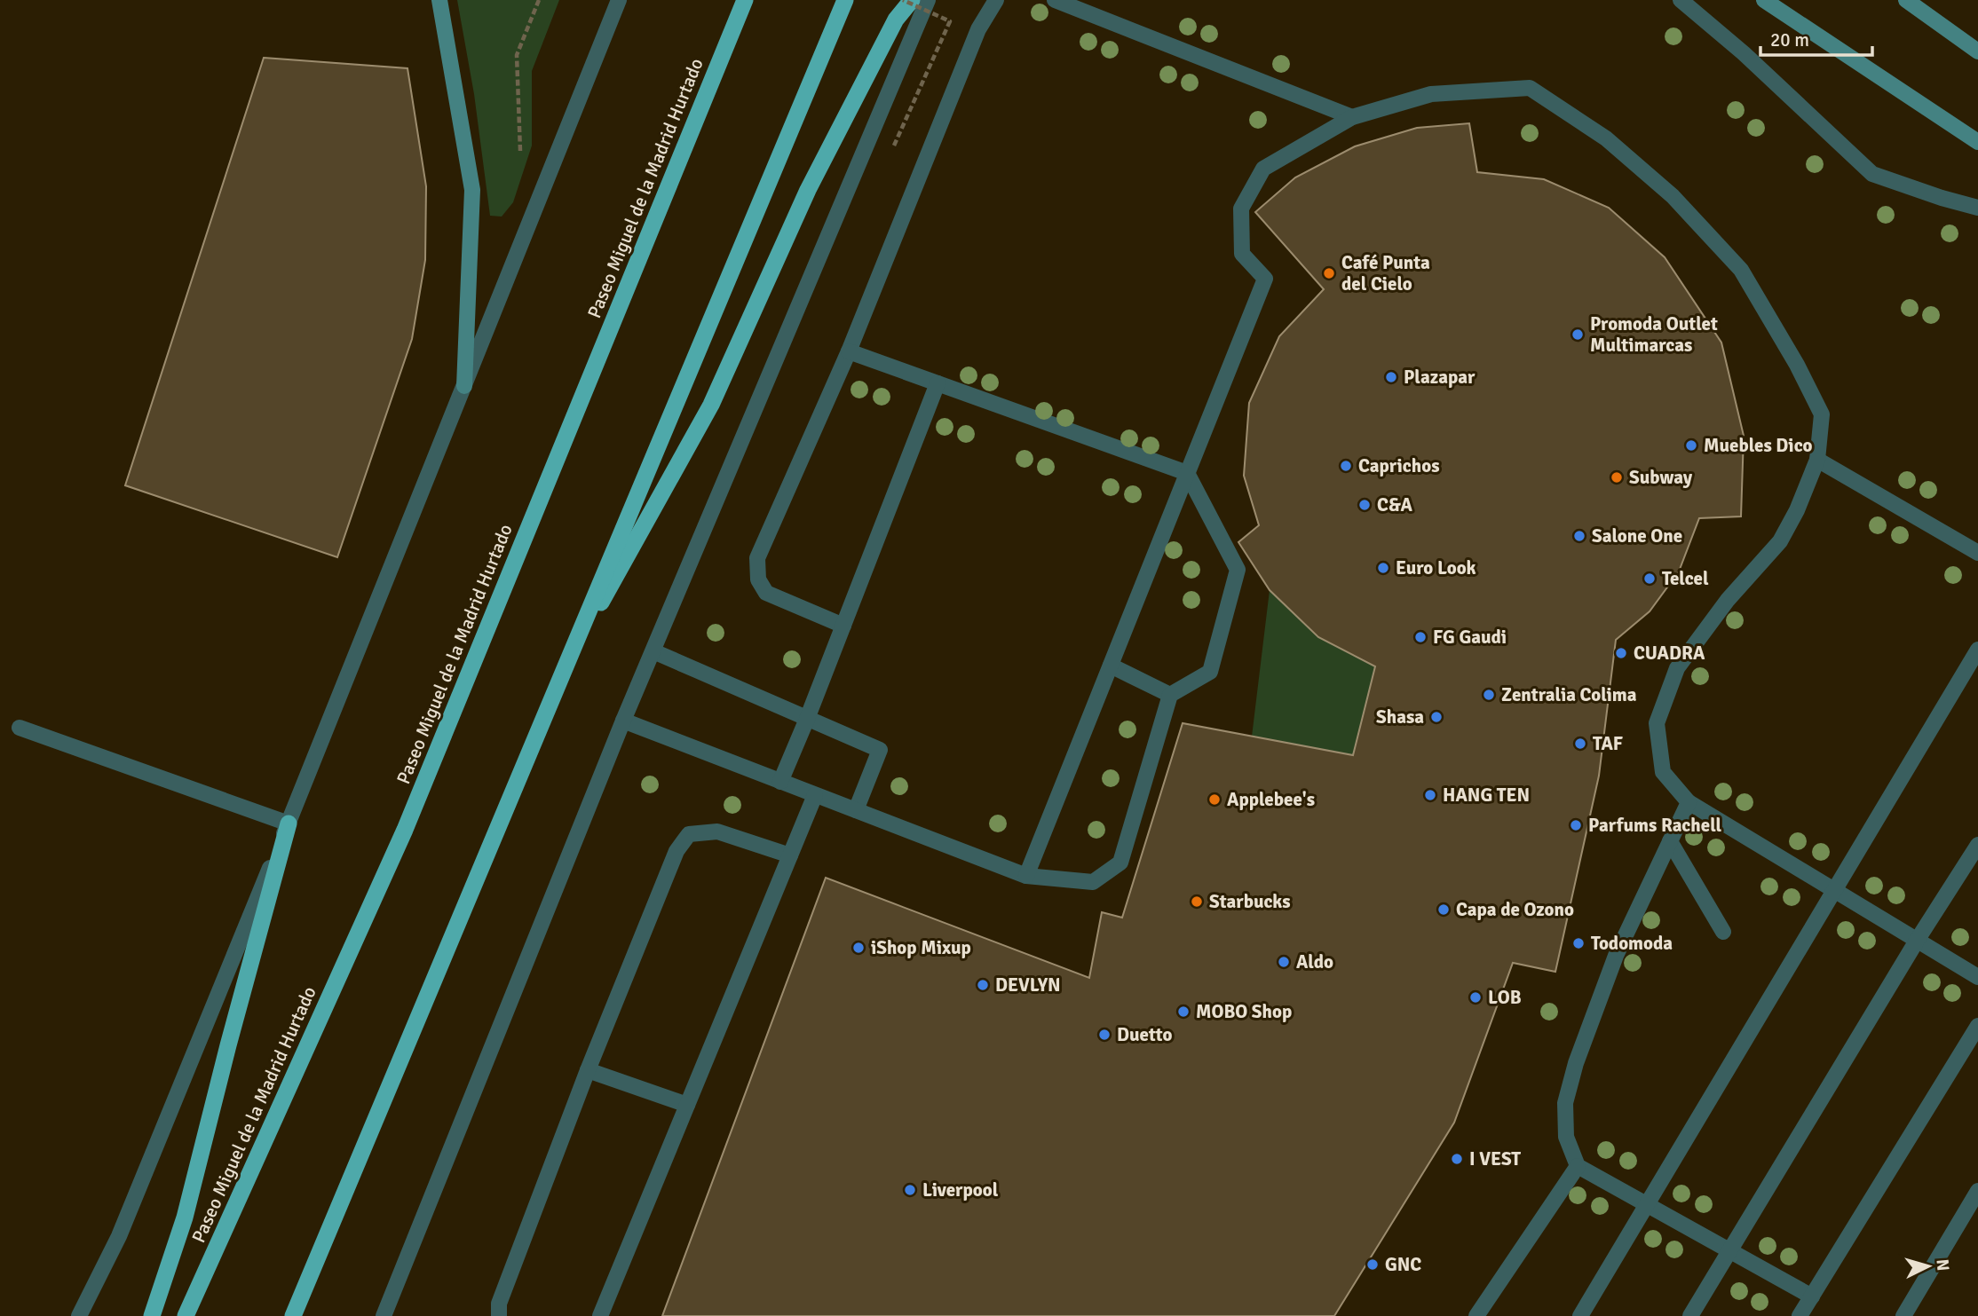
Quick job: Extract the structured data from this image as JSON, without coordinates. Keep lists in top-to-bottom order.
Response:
{
  "streets": {
    "highway": ["Paseo Miguel de la Madrid Hurtado"]
  },
  "places": [
    "Café Punta del Cielo",
    "Promoda Outlet Multimarcas",
    "Plazapar",
    "Muebles Dico",
    "Caprichos",
    "Subway",
    "C&A",
    "Salone One",
    "Euro Look",
    "Telcel",
    "FG Gaudi",
    "CUADRA",
    "Zentralia Colima",
    "Shasa",
    "TAF",
    "HANG TEN",
    "Applebee's",
    "Parfums Rachell",
    "Starbucks",
    "Capa de Ozono",
    "Todomoda",
    "iShop Mixup",
    "Aldo",
    "DEVLYN",
    "LOB",
    "MOBO Shop",
    "Duetto",
    "I VEST",
    "Liverpool",
    "GNC"
  ],
  "scale_bar": "20 m",
  "north": "right"
}
